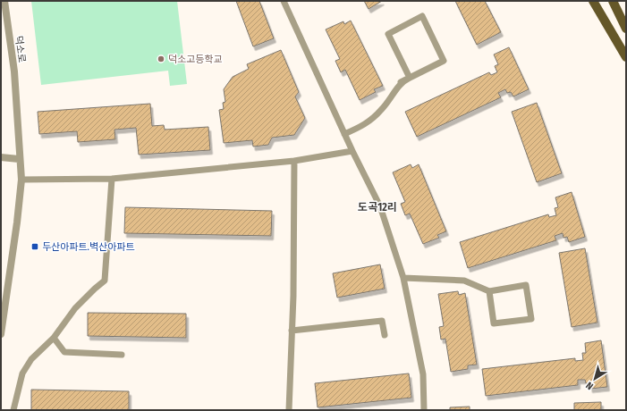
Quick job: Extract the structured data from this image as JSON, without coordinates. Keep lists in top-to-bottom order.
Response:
{
  "streets": {
    "street": ["덕소로"]
  },
  "districts": ["도곡12리"],
  "places": {
    "other": ["덕소고등학교"],
    "transit": ["두산아파트.벽산아파트"]
  },
  "north": "bottom left"
}
